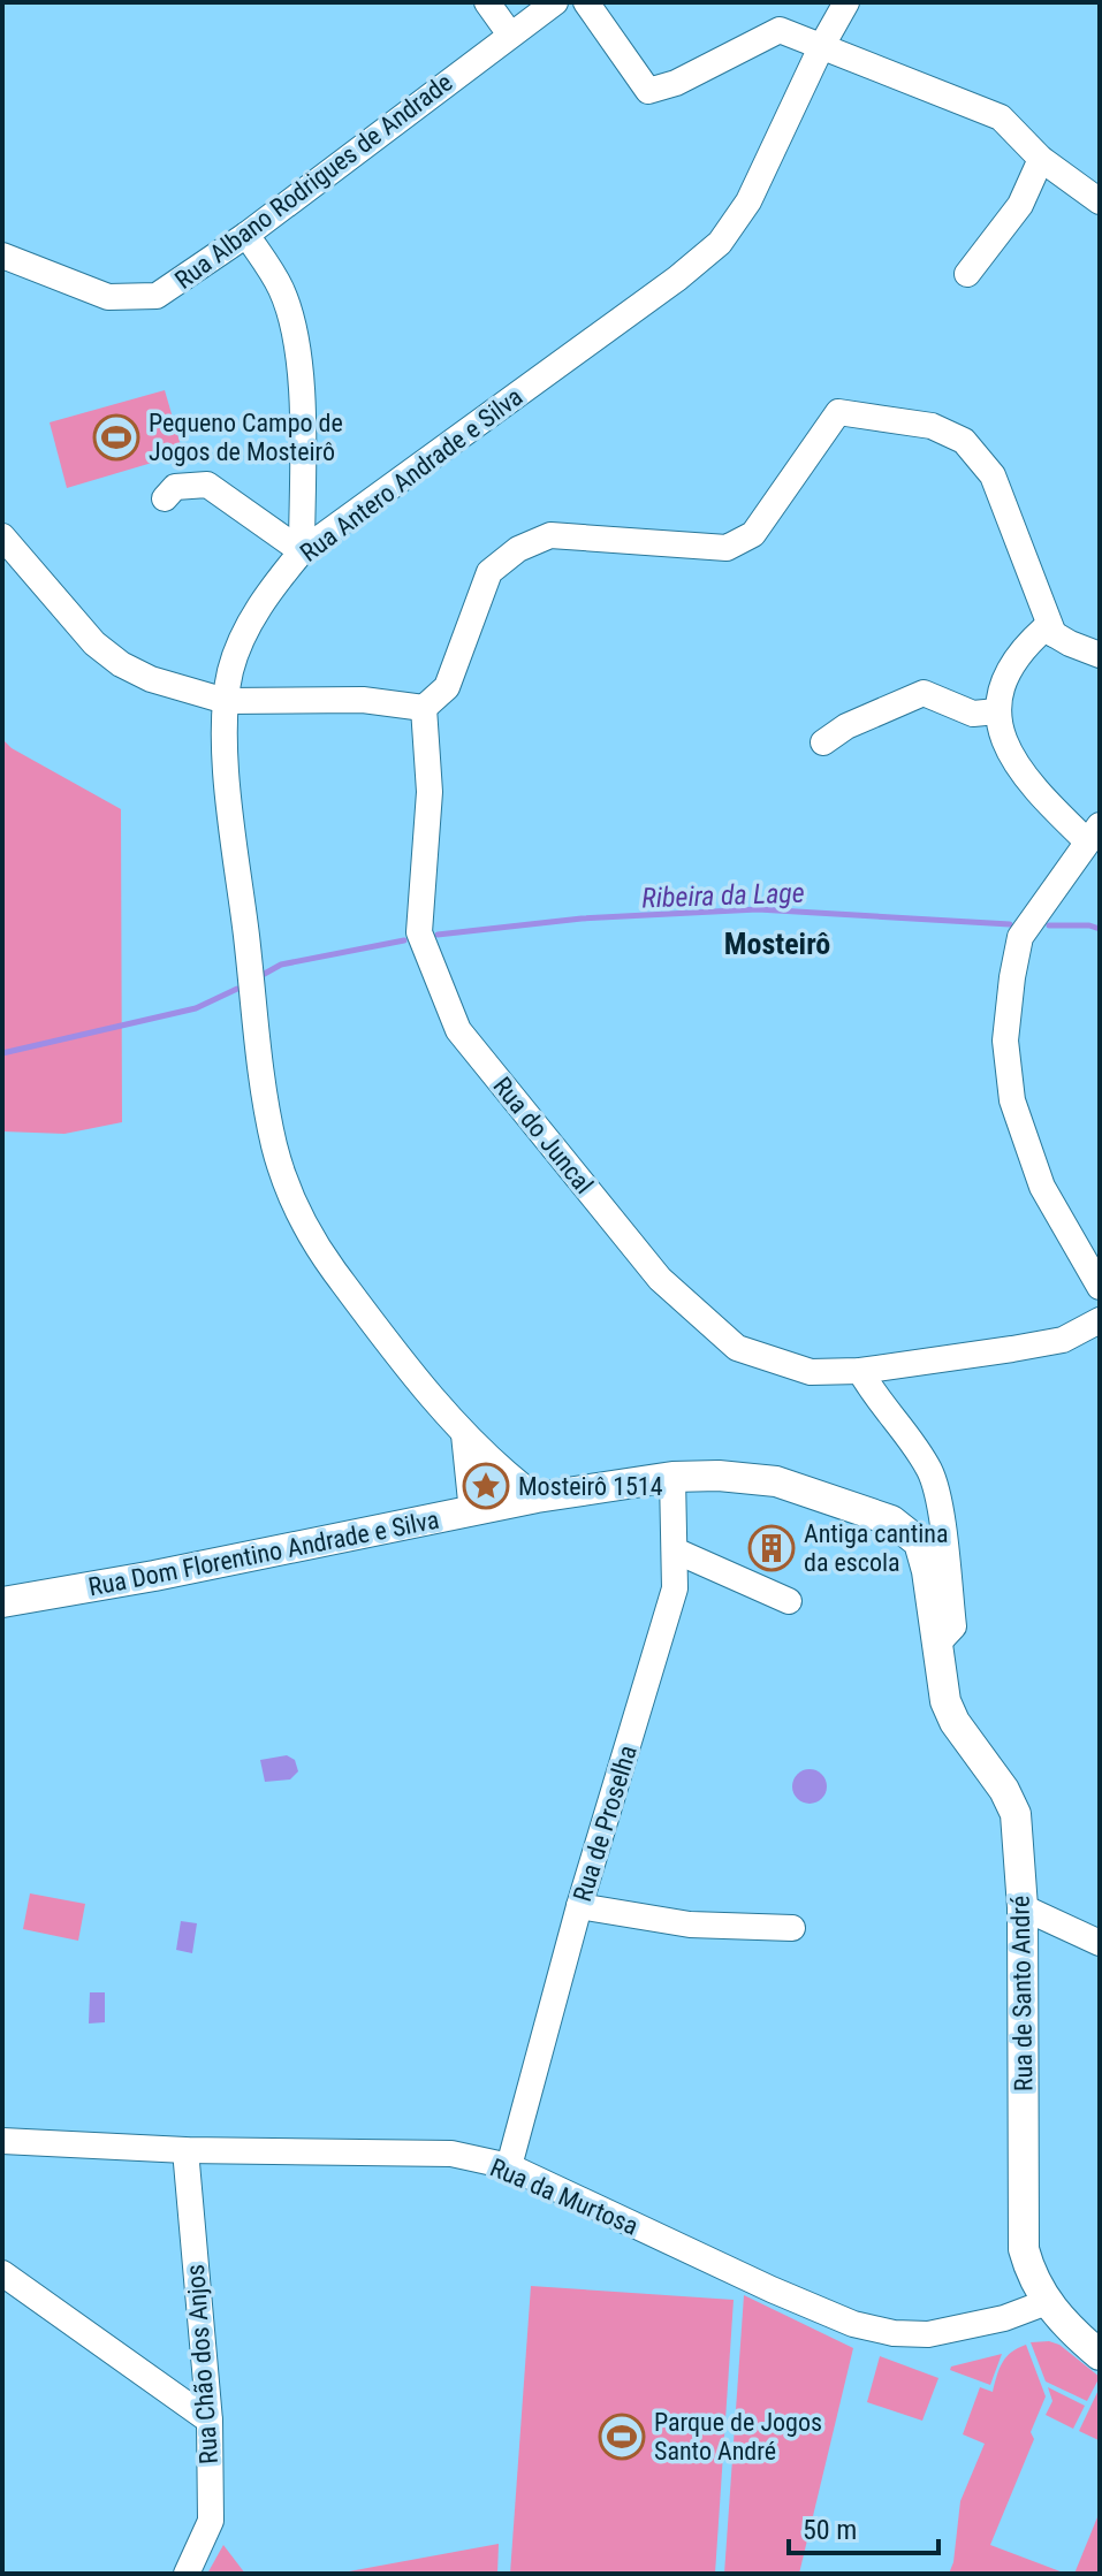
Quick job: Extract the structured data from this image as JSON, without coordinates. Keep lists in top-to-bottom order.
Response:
{
  "streets": {
    "main road": ["Rua Dom Florentino Andrade e Silva", "Rua de Santo André"],
    "street": [
      "Rua Albano Rodrigues de Andrade",
      "Rua Antero Andrade e Silva",
      "Rua do Juncal",
      "Rua de Proselha",
      "Rua da Murtosa",
      "Rua Chão dos Anjos"
    ]
  },
  "crossings": [
    ["Rua Antero Andrade e Silva", "Rua Dom Florentino Andrade e Silva"],
    ["Rua Dom Florentino Andrade e Silva", "Rua de Proselha"],
    ["Rua Dom Florentino Andrade e Silva", "Rua de Santo André"],
    ["Rua de Proselha", "Rua da Murtosa"],
    ["Rua de Santo André", "Rua da Murtosa"],
    ["Rua da Murtosa", "Rua Chão dos Anjos"]
  ],
  "districts": ["Mosteirô"],
  "water": ["Ribeira da Lage"],
  "places": {
    "sports": ["Pequeno Campo de Jogos de Mosteirô", "Parque de Jogos Santo André"],
    "place": ["Mosteirô 1514"],
    "building": ["Antiga cantina da escola"]
  },
  "scale_bar": "50 m"
}
